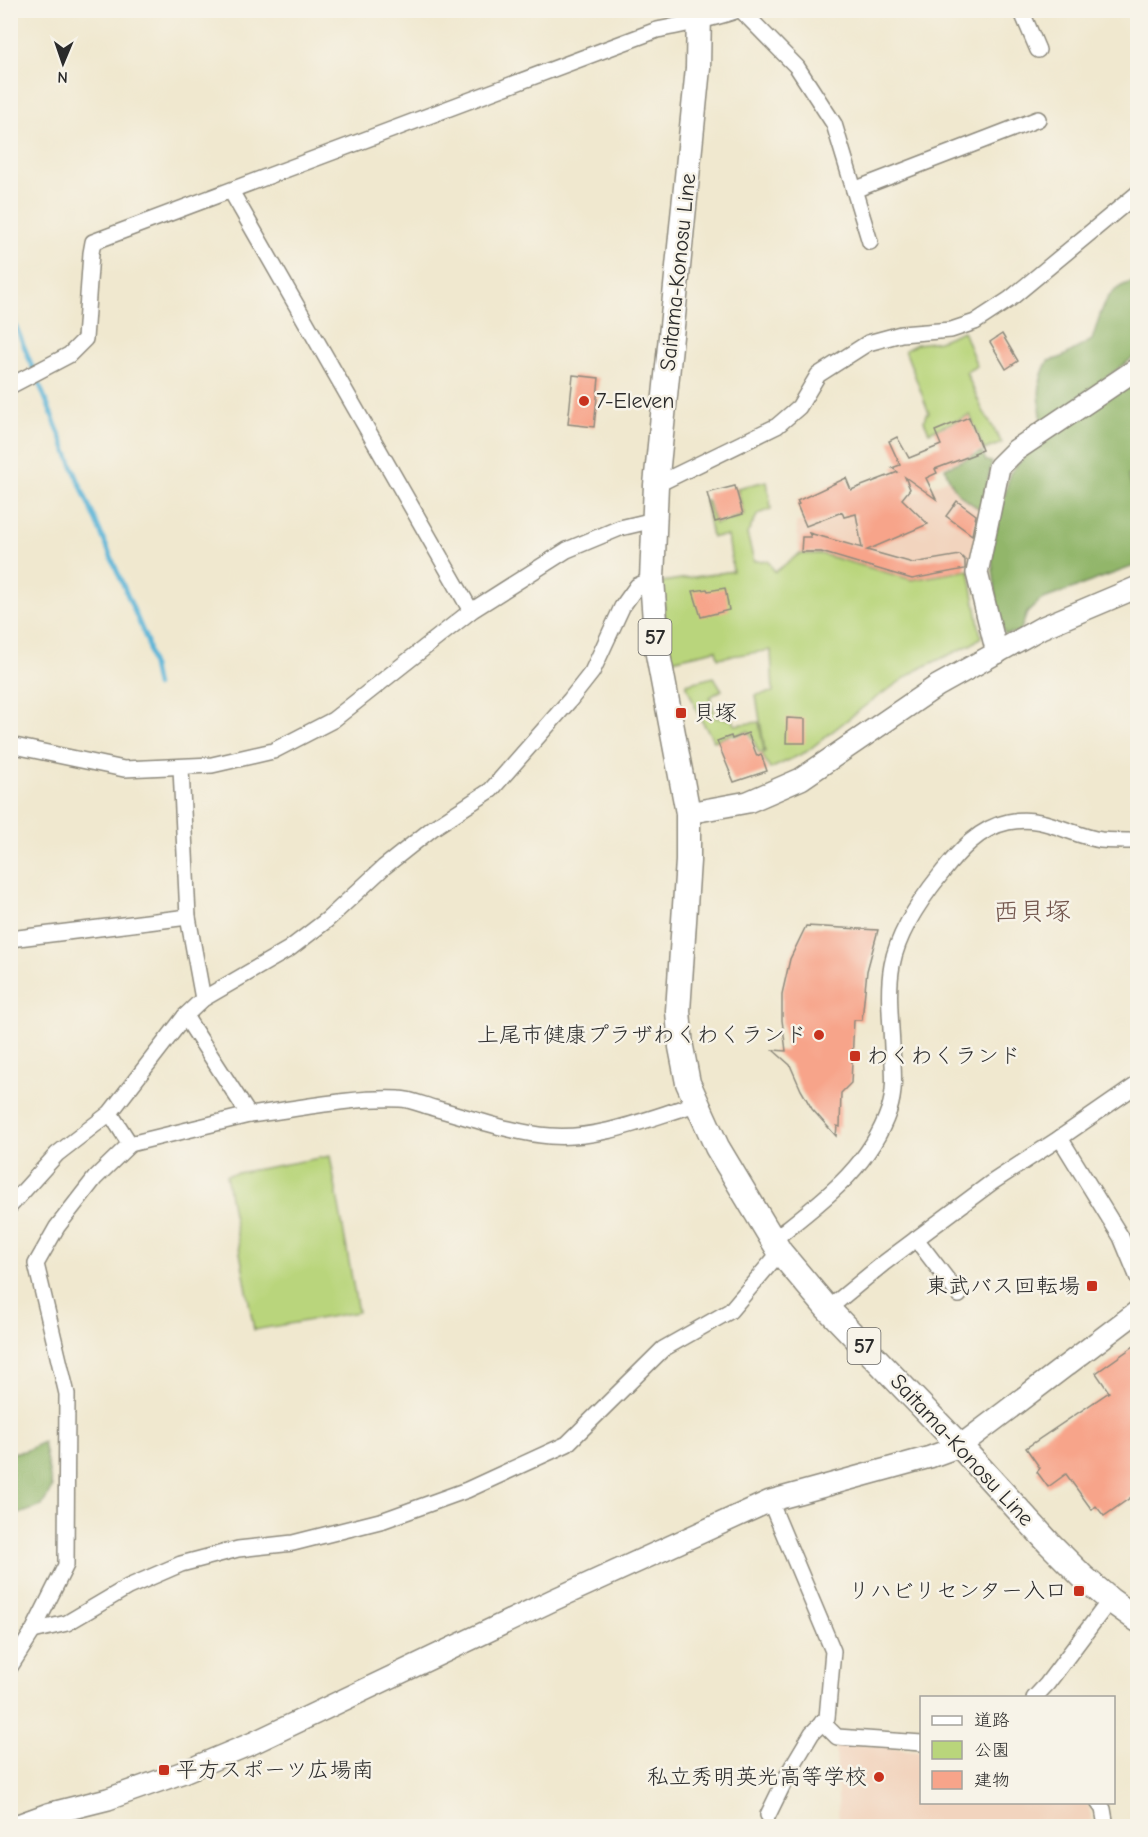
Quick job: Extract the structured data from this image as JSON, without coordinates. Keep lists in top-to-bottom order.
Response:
{
  "streets": {
    "main road": ["Saitama-Konosu Line", "57"]
  },
  "districts": ["西貝塚"],
  "places": {
    "other": ["7-Eleven", "上尾市健康プラザわくわくランド", "私立秀明英光高等学校"],
    "transit": [
      "貝塚",
      "わくわくランド",
      "東武バス回転場",
      "リハビリセンター入口",
      "平方スポーツ広場南"
    ]
  },
  "legend": ["道路", "公園", "建物"],
  "north": "bottom"
}
